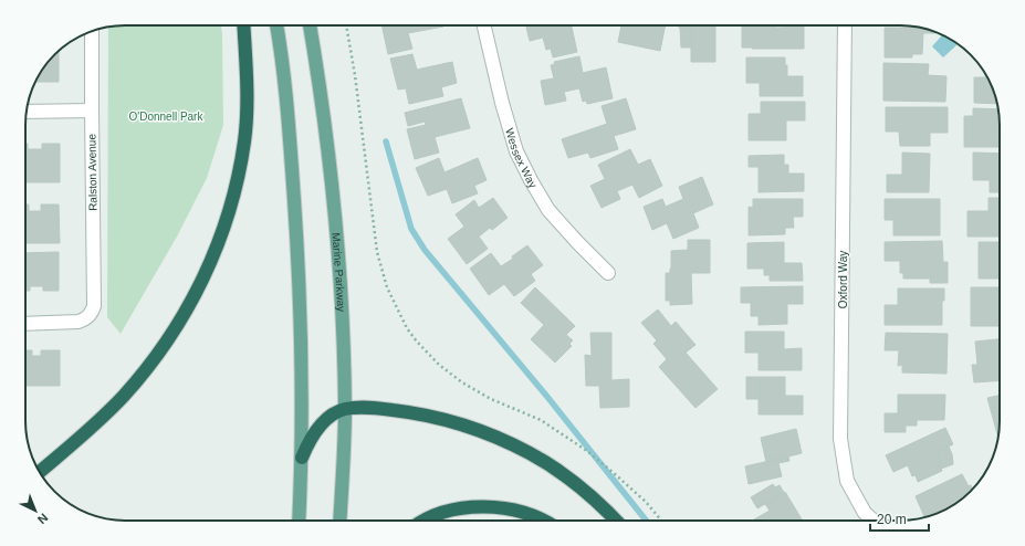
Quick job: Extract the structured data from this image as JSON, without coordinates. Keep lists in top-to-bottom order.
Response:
{
  "streets": {
    "main road": ["Marine Parkway"],
    "street": ["Wessex Way", "Ralston Avenue", "Oxford Way"]
  },
  "parks": ["O'Donnell Park"],
  "scale_bar": "20 m",
  "north": "bottom right"
}
